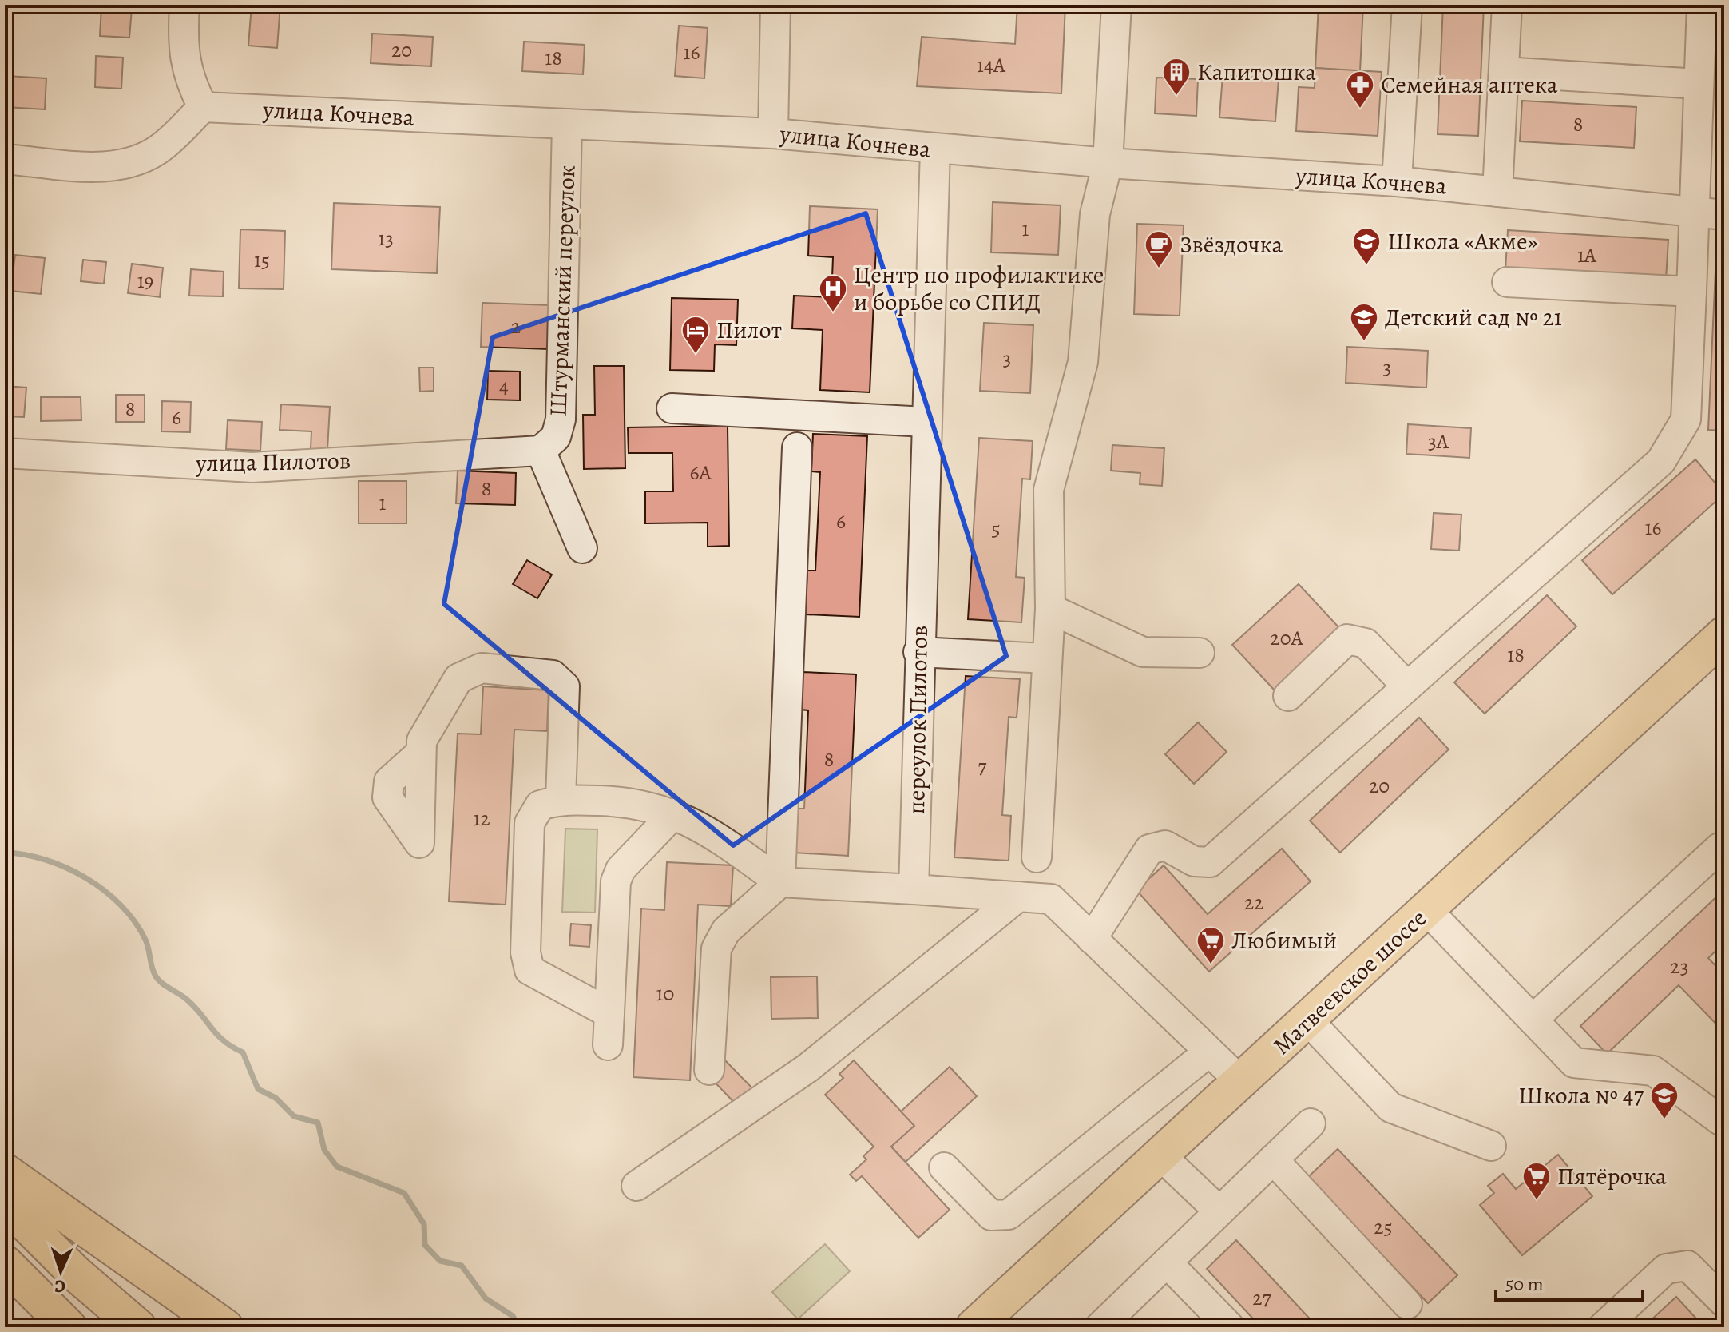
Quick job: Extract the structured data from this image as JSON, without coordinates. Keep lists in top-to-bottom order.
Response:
{
  "streets": {
    "main road": ["Матвеевское шоссе"],
    "street": [
      "улица Кочнева",
      "Штурманский переулок",
      "улица Пилотов",
      "переулок Пилотов"
    ]
  },
  "crossings": [
    ["улица Кочнева", "Штурманский переулок"],
    ["улица Кочнева", "переулок Пилотов"],
    ["Штурманский переулок", "улица Пилотов"]
  ],
  "places": {
    "building": ["Капитошка"],
    "pharmacy": ["Семейная аптека"],
    "school or university": ["Школа «Акме»", "Детский сад № 21", "Школа № 47"],
    "cafe": ["Звёздочка"],
    "hospital": ["Центр по профилактике и борьбе со СПИД"],
    "hotel": ["Пилот"],
    "supermarket": ["Любимый", "Пятёрочка"]
  },
  "house_numbers": [
    "20",
    "16",
    "18",
    "14А",
    "8",
    "1",
    "13",
    "1А",
    "15",
    "19",
    "2",
    "3",
    "3",
    "4",
    "8",
    "6",
    "3А",
    "6А",
    "8",
    "1",
    "6",
    "16",
    "5",
    "20А",
    "18",
    "8",
    "7",
    "20",
    "12",
    "22",
    "23",
    "10",
    "25",
    "27"
  ],
  "scale_bar": "50 m",
  "north": "bottom"
}
